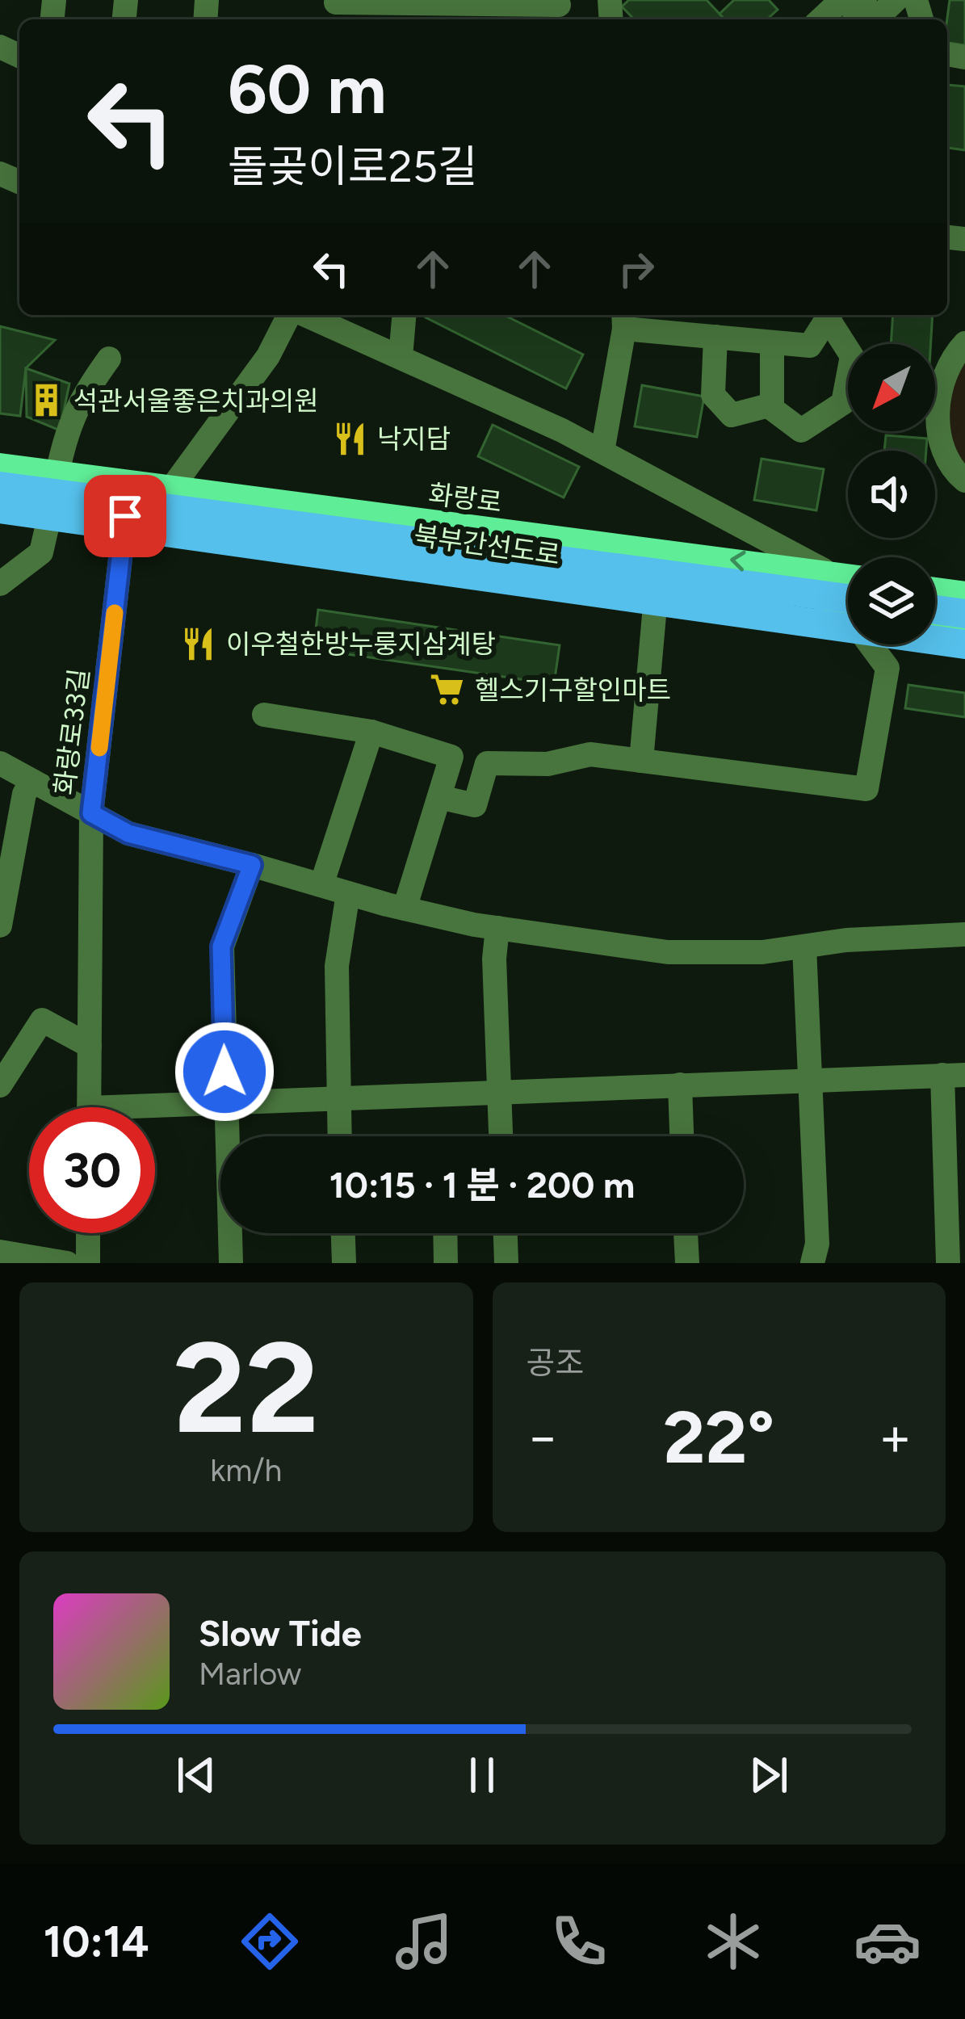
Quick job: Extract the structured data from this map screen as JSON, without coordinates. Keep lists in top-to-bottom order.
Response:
{
  "streets": {
    "highway": ["북부간선도로"],
    "main road": ["화랑로"],
    "street": ["화랑로33길"]
  },
  "places": {
    "building": ["석관서울좋은치과의원"],
    "restaurant": ["낙지담", "이우철한방누룽지삼계탕"],
    "supermarket": ["헬스기구할인마트"]
  },
  "north": "bottom left",
  "page": {
    "turn": ["60 m", "돌곶이로25길"],
    "limit": "30",
    "trip": "10:15 · 1 분 · 200 m",
    "tile": [
      ["22", "km/h"],
      "공조"
    ],
    "heat": ["−", "22°", "+"],
    "song": ["Slow Tide", "Marlow"],
    "tabs": "10:14"
  }
}
